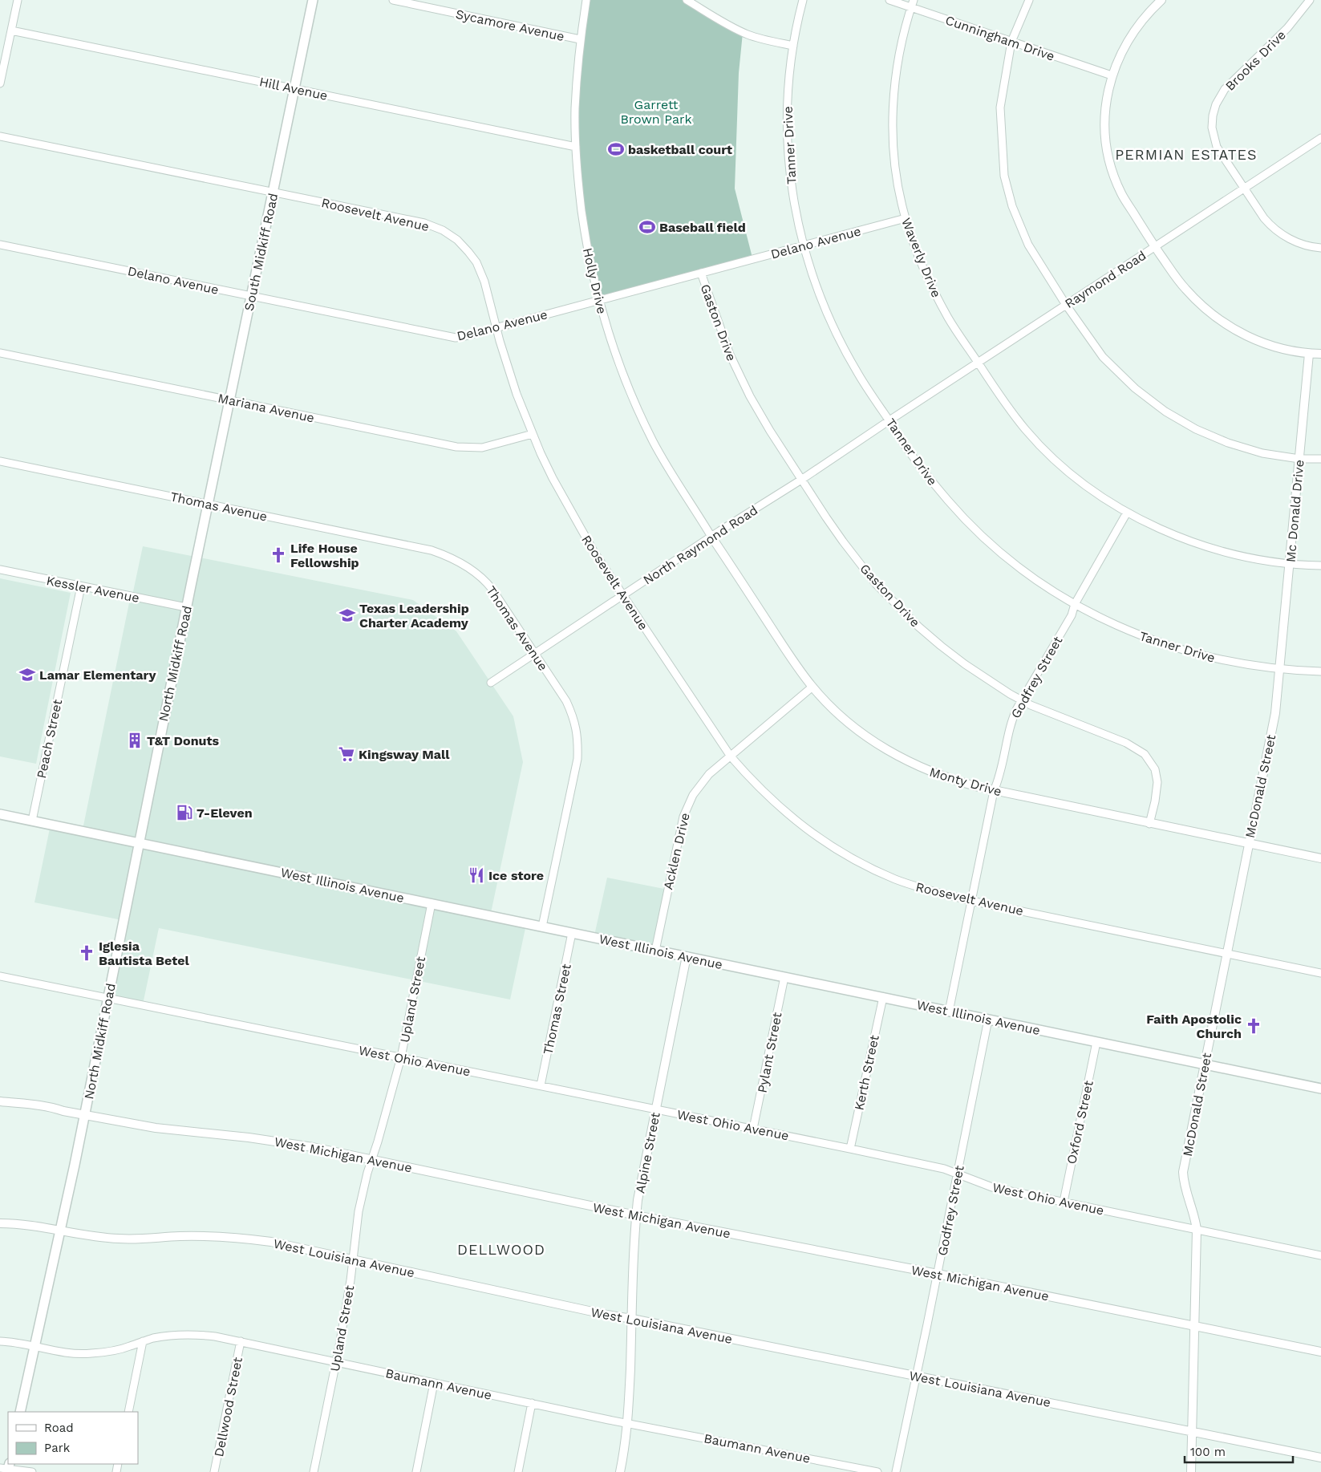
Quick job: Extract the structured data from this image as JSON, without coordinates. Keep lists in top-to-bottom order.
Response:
{
  "streets": {
    "main road": ["South Midkiff Road", "North Midkiff Road", "West Illinois Avenue"],
    "street": [
      "Sycamore Avenue",
      "Cunningham Drive",
      "Brooks Drive",
      "Hill Avenue",
      "Tanner Drive",
      "Roosevelt Avenue",
      "Delano Avenue",
      "Waverly Drive",
      "Raymond Road",
      "Holly Drive",
      "Gaston Drive",
      "Mariana Avenue",
      "Thomas Avenue",
      "Mc Donald Drive",
      "North Raymond Road",
      "Kessler Avenue",
      "Godfrey Street",
      "Peach Street",
      "Monty Drive",
      "McDonald Street",
      "Acklen Drive",
      "Upland Street",
      "Thomas Street",
      "Pylant Street",
      "West Ohio Avenue",
      "Kerth Street",
      "Oxford Street",
      "Alpine Street",
      "West Michigan Avenue",
      "West Louisiana Avenue",
      "Baumann Avenue",
      "Dellwood Street"
    ]
  },
  "crossings": [
    ["Sycamore Avenue", "Holly Drive"],
    ["Cunningham Drive", "Waverly Drive"],
    ["Brooks Drive", "Raymond Road"],
    ["Hill Avenue", "South Midkiff Road"],
    ["Hill Avenue", "Holly Drive"],
    ["Tanner Drive", "Delano Avenue"],
    ["Tanner Drive", "Raymond Road"],
    ["Tanner Drive", "Mc Donald Drive"],
    ["Tanner Drive", "North Raymond Road"],
    ["Tanner Drive", "Godfrey Street"],
    ["Tanner Drive", "McDonald Street"],
    ["Roosevelt Avenue", "Delano Avenue"],
    ["Roosevelt Avenue", "South Midkiff Road"],
    ["Roosevelt Avenue", "Mariana Avenue"],
    ["Roosevelt Avenue", "North Raymond Road"],
    ["Roosevelt Avenue", "Godfrey Street"],
    ["Roosevelt Avenue", "McDonald Street"],
    ["Roosevelt Avenue", "Acklen Drive"],
    ["Delano Avenue", "South Midkiff Road"],
    ["Delano Avenue", "Waverly Drive"],
    ["Delano Avenue", "Holly Drive"],
    ["Delano Avenue", "Gaston Drive"],
    ["South Midkiff Road", "Mariana Avenue"],
    ["South Midkiff Road", "Thomas Avenue"],
    ["South Midkiff Road", "North Midkiff Road"],
    ["Waverly Drive", "Raymond Road"],
    ["Waverly Drive", "Mc Donald Drive"],
    ["Raymond Road", "North Raymond Road"],
    ["Holly Drive", "North Raymond Road"],
    ["Holly Drive", "Monty Drive"],
    ["Gaston Drive", "North Raymond Road"],
    ["Gaston Drive", "Godfrey Street"],
    ["Gaston Drive", "Monty Drive"],
    ["Thomas Avenue", "North Raymond Road"],
    ["Thomas Avenue", "North Midkiff Road"],
    ["Thomas Avenue", "West Illinois Avenue"],
    ["Mc Donald Drive", "McDonald Street"],
    ["North Raymond Road", "Monty Drive"],
    ["Kessler Avenue", "North Midkiff Road"],
    ["Kessler Avenue", "Peach Street"],
    ["North Midkiff Road", "West Illinois Avenue"],
    ["North Midkiff Road", "West Ohio Avenue"],
    ["North Midkiff Road", "West Michigan Avenue"],
    ["North Midkiff Road", "West Louisiana Avenue"],
    ["North Midkiff Road", "Baumann Avenue"],
    ["Godfrey Street", "Monty Drive"],
    ["Godfrey Street", "West Illinois Avenue"],
    ["Godfrey Street", "West Ohio Avenue"],
    ["Godfrey Street", "West Michigan Avenue"],
    ["Godfrey Street", "West Louisiana Avenue"],
    ["Peach Street", "West Illinois Avenue"],
    ["Monty Drive", "McDonald Street"],
    ["Monty Drive", "Acklen Drive"],
    ["McDonald Street", "West Illinois Avenue"],
    ["McDonald Street", "West Ohio Avenue"],
    ["McDonald Street", "West Michigan Avenue"],
    ["McDonald Street", "West Louisiana Avenue"],
    ["Acklen Drive", "West Illinois Avenue"],
    ["West Illinois Avenue", "Upland Street"],
    ["West Illinois Avenue", "Thomas Street"],
    ["West Illinois Avenue", "Pylant Street"],
    ["West Illinois Avenue", "Kerth Street"],
    ["West Illinois Avenue", "Oxford Street"],
    ["West Illinois Avenue", "Alpine Street"],
    ["Upland Street", "West Ohio Avenue"],
    ["Upland Street", "West Michigan Avenue"],
    ["Upland Street", "West Louisiana Avenue"],
    ["Upland Street", "Baumann Avenue"],
    ["Thomas Street", "West Ohio Avenue"],
    ["Pylant Street", "West Ohio Avenue"],
    ["West Ohio Avenue", "Kerth Street"],
    ["West Ohio Avenue", "Oxford Street"],
    ["West Ohio Avenue", "Alpine Street"],
    ["Alpine Street", "West Michigan Avenue"],
    ["Alpine Street", "West Louisiana Avenue"],
    ["Alpine Street", "Baumann Avenue"],
    ["Baumann Avenue", "Dellwood Street"]
  ],
  "districts": ["PERMIAN ESTATES", "DELLWOOD"],
  "parks": ["Garrett Brown Park"],
  "places": {
    "sports": ["basketball court", "Baseball field"],
    "church": ["Life House Fellowship", "Iglesia Bautista Betel", "Faith Apostolic Church"],
    "school or university": ["Texas Leadership Charter Academy", "Lamar Elementary"],
    "building": ["T&T Donuts"],
    "supermarket": ["Kingsway Mall"],
    "fuel station": ["7-Eleven"],
    "restaurant": ["Ice store"]
  },
  "legend": ["Road", "Park"],
  "scale_bar": "100 m"
}
